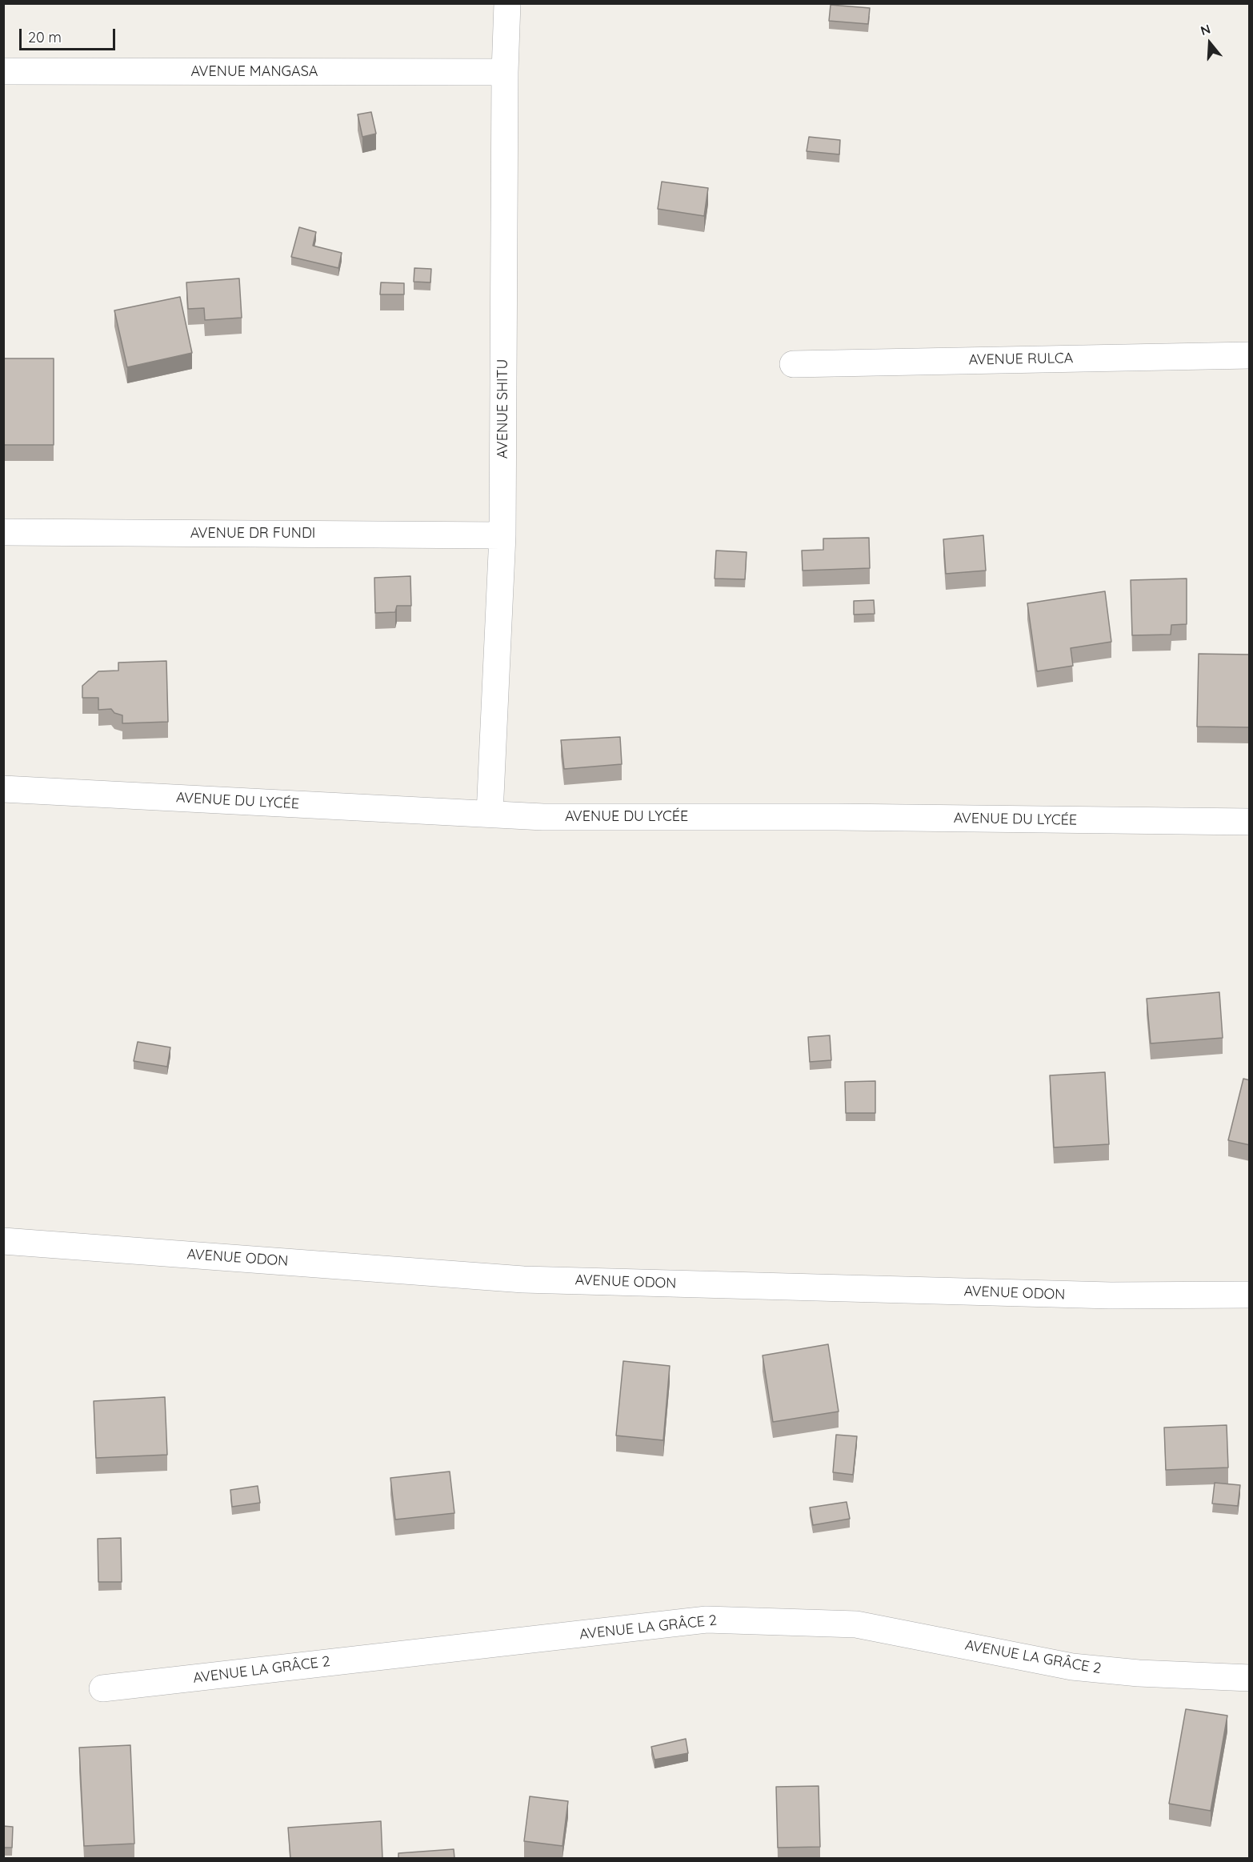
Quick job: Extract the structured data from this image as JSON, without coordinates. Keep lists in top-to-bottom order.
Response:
{
  "streets": {
    "street": [
      "AVENUE MANGASA",
      "AVENUE RULCA",
      "AVENUE SHITU",
      "AVENUE DR FUNDI",
      "AVENUE DU LYCÉE",
      "AVENUE ODON",
      "AVENUE LA GRÂCE 2"
    ]
  },
  "crossings": [
    ["AVENUE MANGASA", "AVENUE SHITU"],
    ["AVENUE SHITU", "AVENUE DR FUNDI"],
    ["AVENUE SHITU", "AVENUE DU LYCÉE"]
  ],
  "scale_bar": "20 m",
  "north": "top"
}
